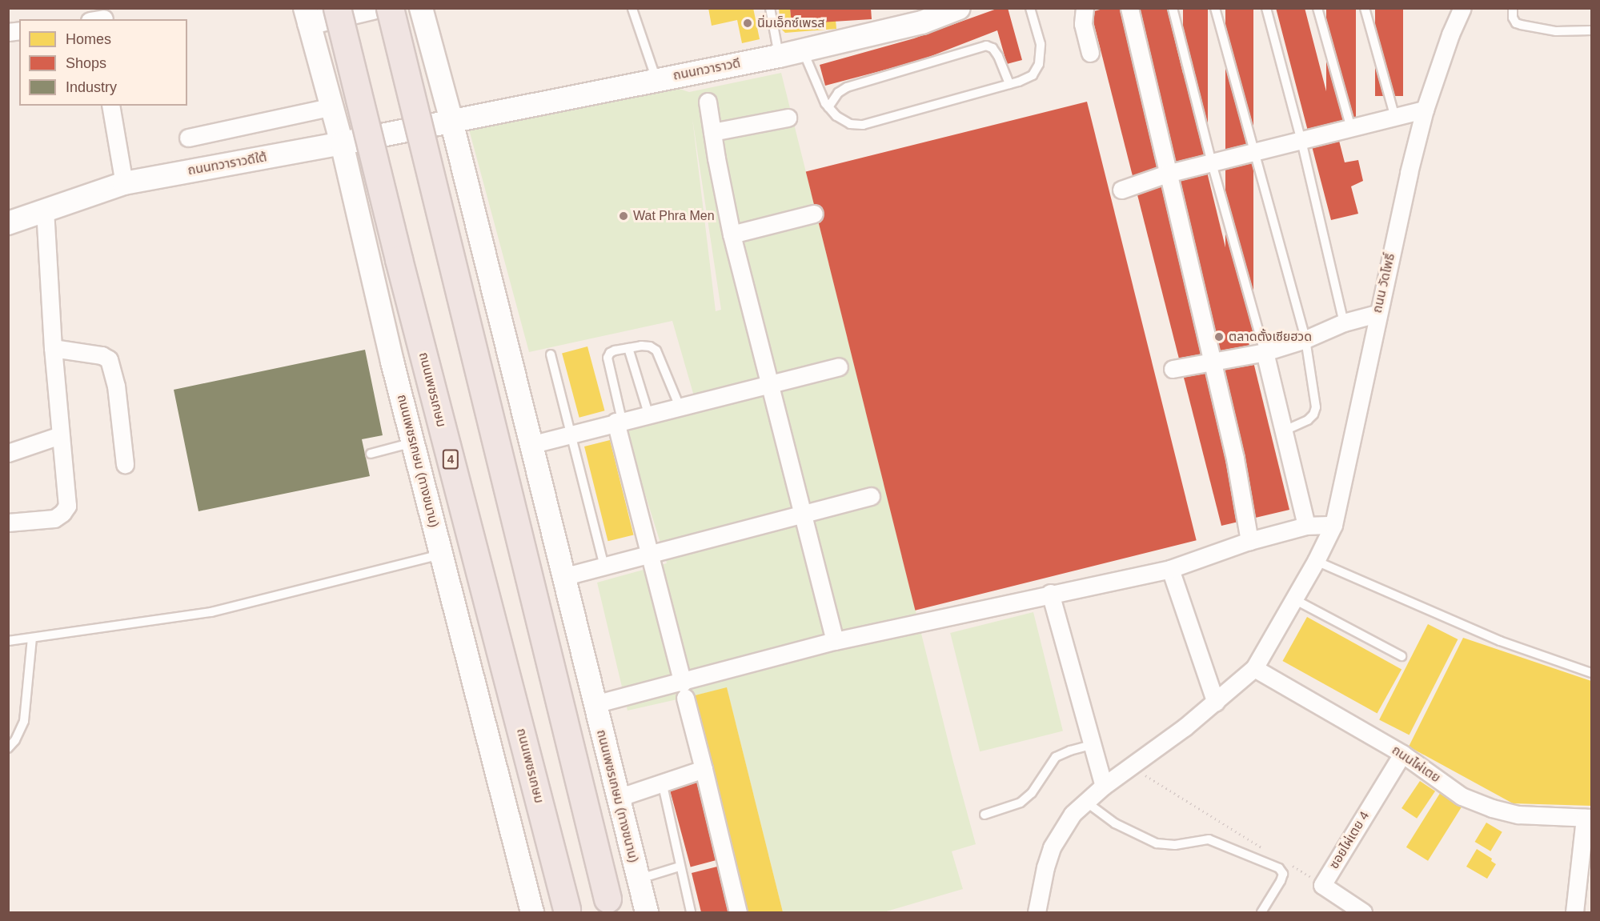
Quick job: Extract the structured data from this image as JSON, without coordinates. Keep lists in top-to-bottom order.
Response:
{
  "streets": {
    "highway": ["ถนนเพชรเกษม", "4"],
    "main road": ["ถนนทวาราวดี", "ถนนทวาราวดีใต้", "ถนนเพชรเกษม (ทางขนาน)"],
    "street": ["ถนน วัดโพธิ์", "ถนนไผ่เตย", "ซอยไผ่เตย 4"]
  },
  "crossings": [
    ["ถนนทวาราวดี", "ถนนทวาราวดีใต้"],
    ["ถนนทวาราวดี", "ถนนเพชรเกษม (ทางขนาน)"],
    ["ถนนทวาราวดีใต้", "ถนนเพชรเกษม (ทางขนาน)"],
    ["ถนนไผ่เตย", "ซอยไผ่เตย 4"]
  ],
  "places": ["นิ่มเอ็กซ์เพรส", "Wat Phra Men", "ตลาดตั้งเซียฮวด"],
  "legend": ["Homes", "Shops", "Industry"]
}
